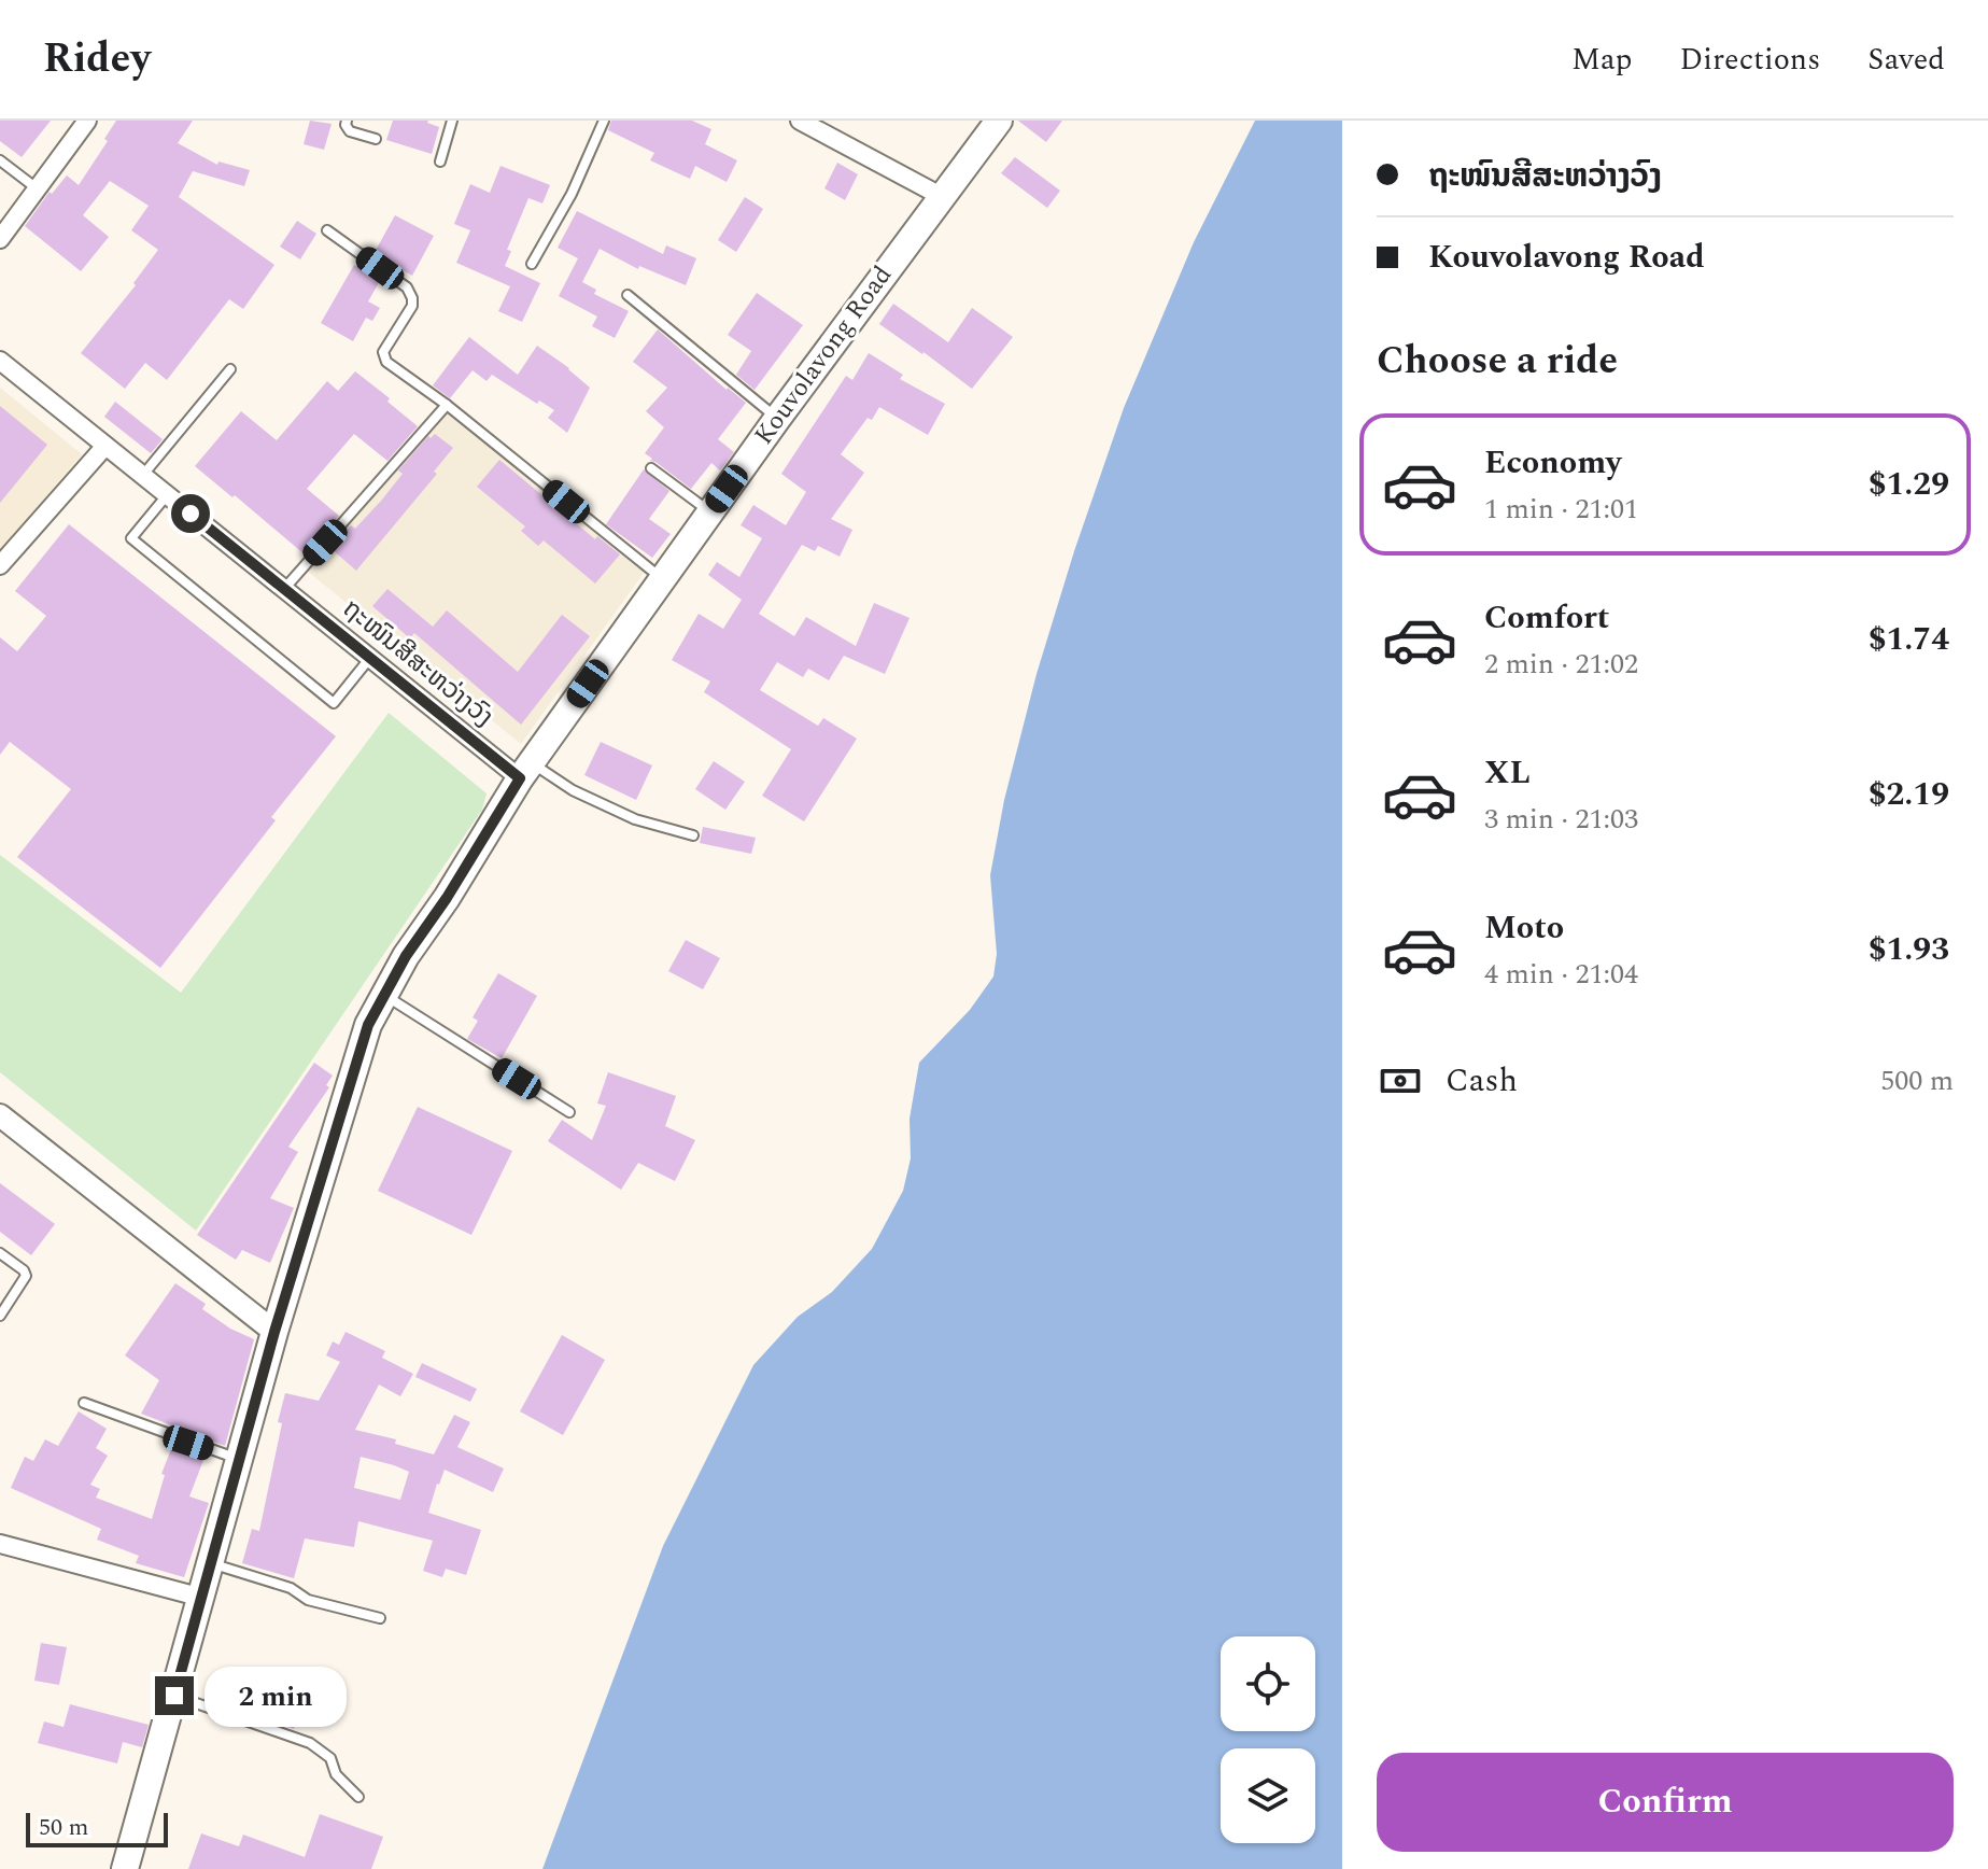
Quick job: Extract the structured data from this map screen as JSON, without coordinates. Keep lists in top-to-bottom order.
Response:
{
  "streets": {
    "main road": ["Kouvolavong Road"],
    "street": ["ຖະໜົນສີສະຫວ່າງວົງ"]
  },
  "crossings": [
    ["Kouvolavong Road", "ຖະໜົນສີສະຫວ່າງວົງ"]
  ],
  "scale_bar": "50 m",
  "page": {
    "header": "Ridey",
    "nav": ["Map", "Directions", "Saved"],
    "banner": ["ຖະໜົນສີສະຫວ່າງວົງ", "Kouvolavong Road"],
    "heading": "Choose a ride",
    "list": [
      {
        "name": "Economy",
        "note": "1 min · 21:01",
        "value": "$1.29"
      },
      {
        "name": "Comfort",
        "note": "2 min · 21:02",
        "value": "$1.74"
      },
      {
        "name": "XL",
        "note": "3 min · 21:03",
        "value": "$2.19"
      },
      {
        "name": "Moto",
        "note": "4 min · 21:04",
        "value": "$1.93"
      }
    ],
    "pay": ["Cash", "500 m"],
    "bubble": "2 min",
    "buttons": "Confirm",
    "scale": "50 m"
  }
}
